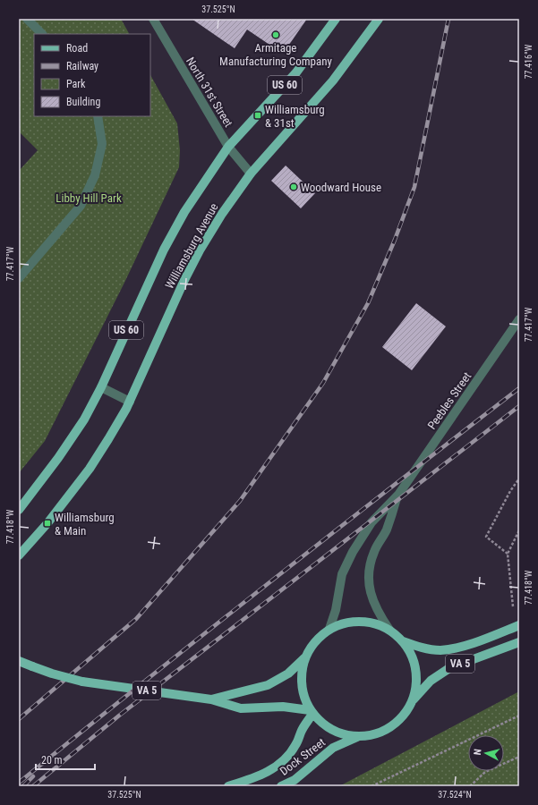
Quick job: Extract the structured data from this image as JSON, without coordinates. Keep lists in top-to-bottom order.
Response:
{
  "streets": {
    "main road": [
      "US 60",
      "Williamsburg Avenue",
      "VA 5",
      "Dock Street"
    ],
    "street": ["North 31st Street", "Peebles Street"]
  },
  "crossings": [
    ["North 31st Street", "Williamsburg Avenue"],
    ["Peebles Street", "VA 5"],
    ["Peebles Street", "Dock Street"],
    ["VA 5", "Dock Street"]
  ],
  "parks": ["Libby Hill Park"],
  "places": {
    "other": ["Armitage Manufacturing Company", "Woodward House"],
    "transit": ["Williamsburg & 31st", "Williamsburg & Main"]
  },
  "legend": [
    "Road",
    "Railway",
    "Park",
    "Building"
  ],
  "scale_bar": "20 m",
  "north": "left",
  "coordinates": [
    "37.525°N",
    "77.416°W",
    "77.417°W",
    "77.418°W",
    "37.524°N"
  ]
}
